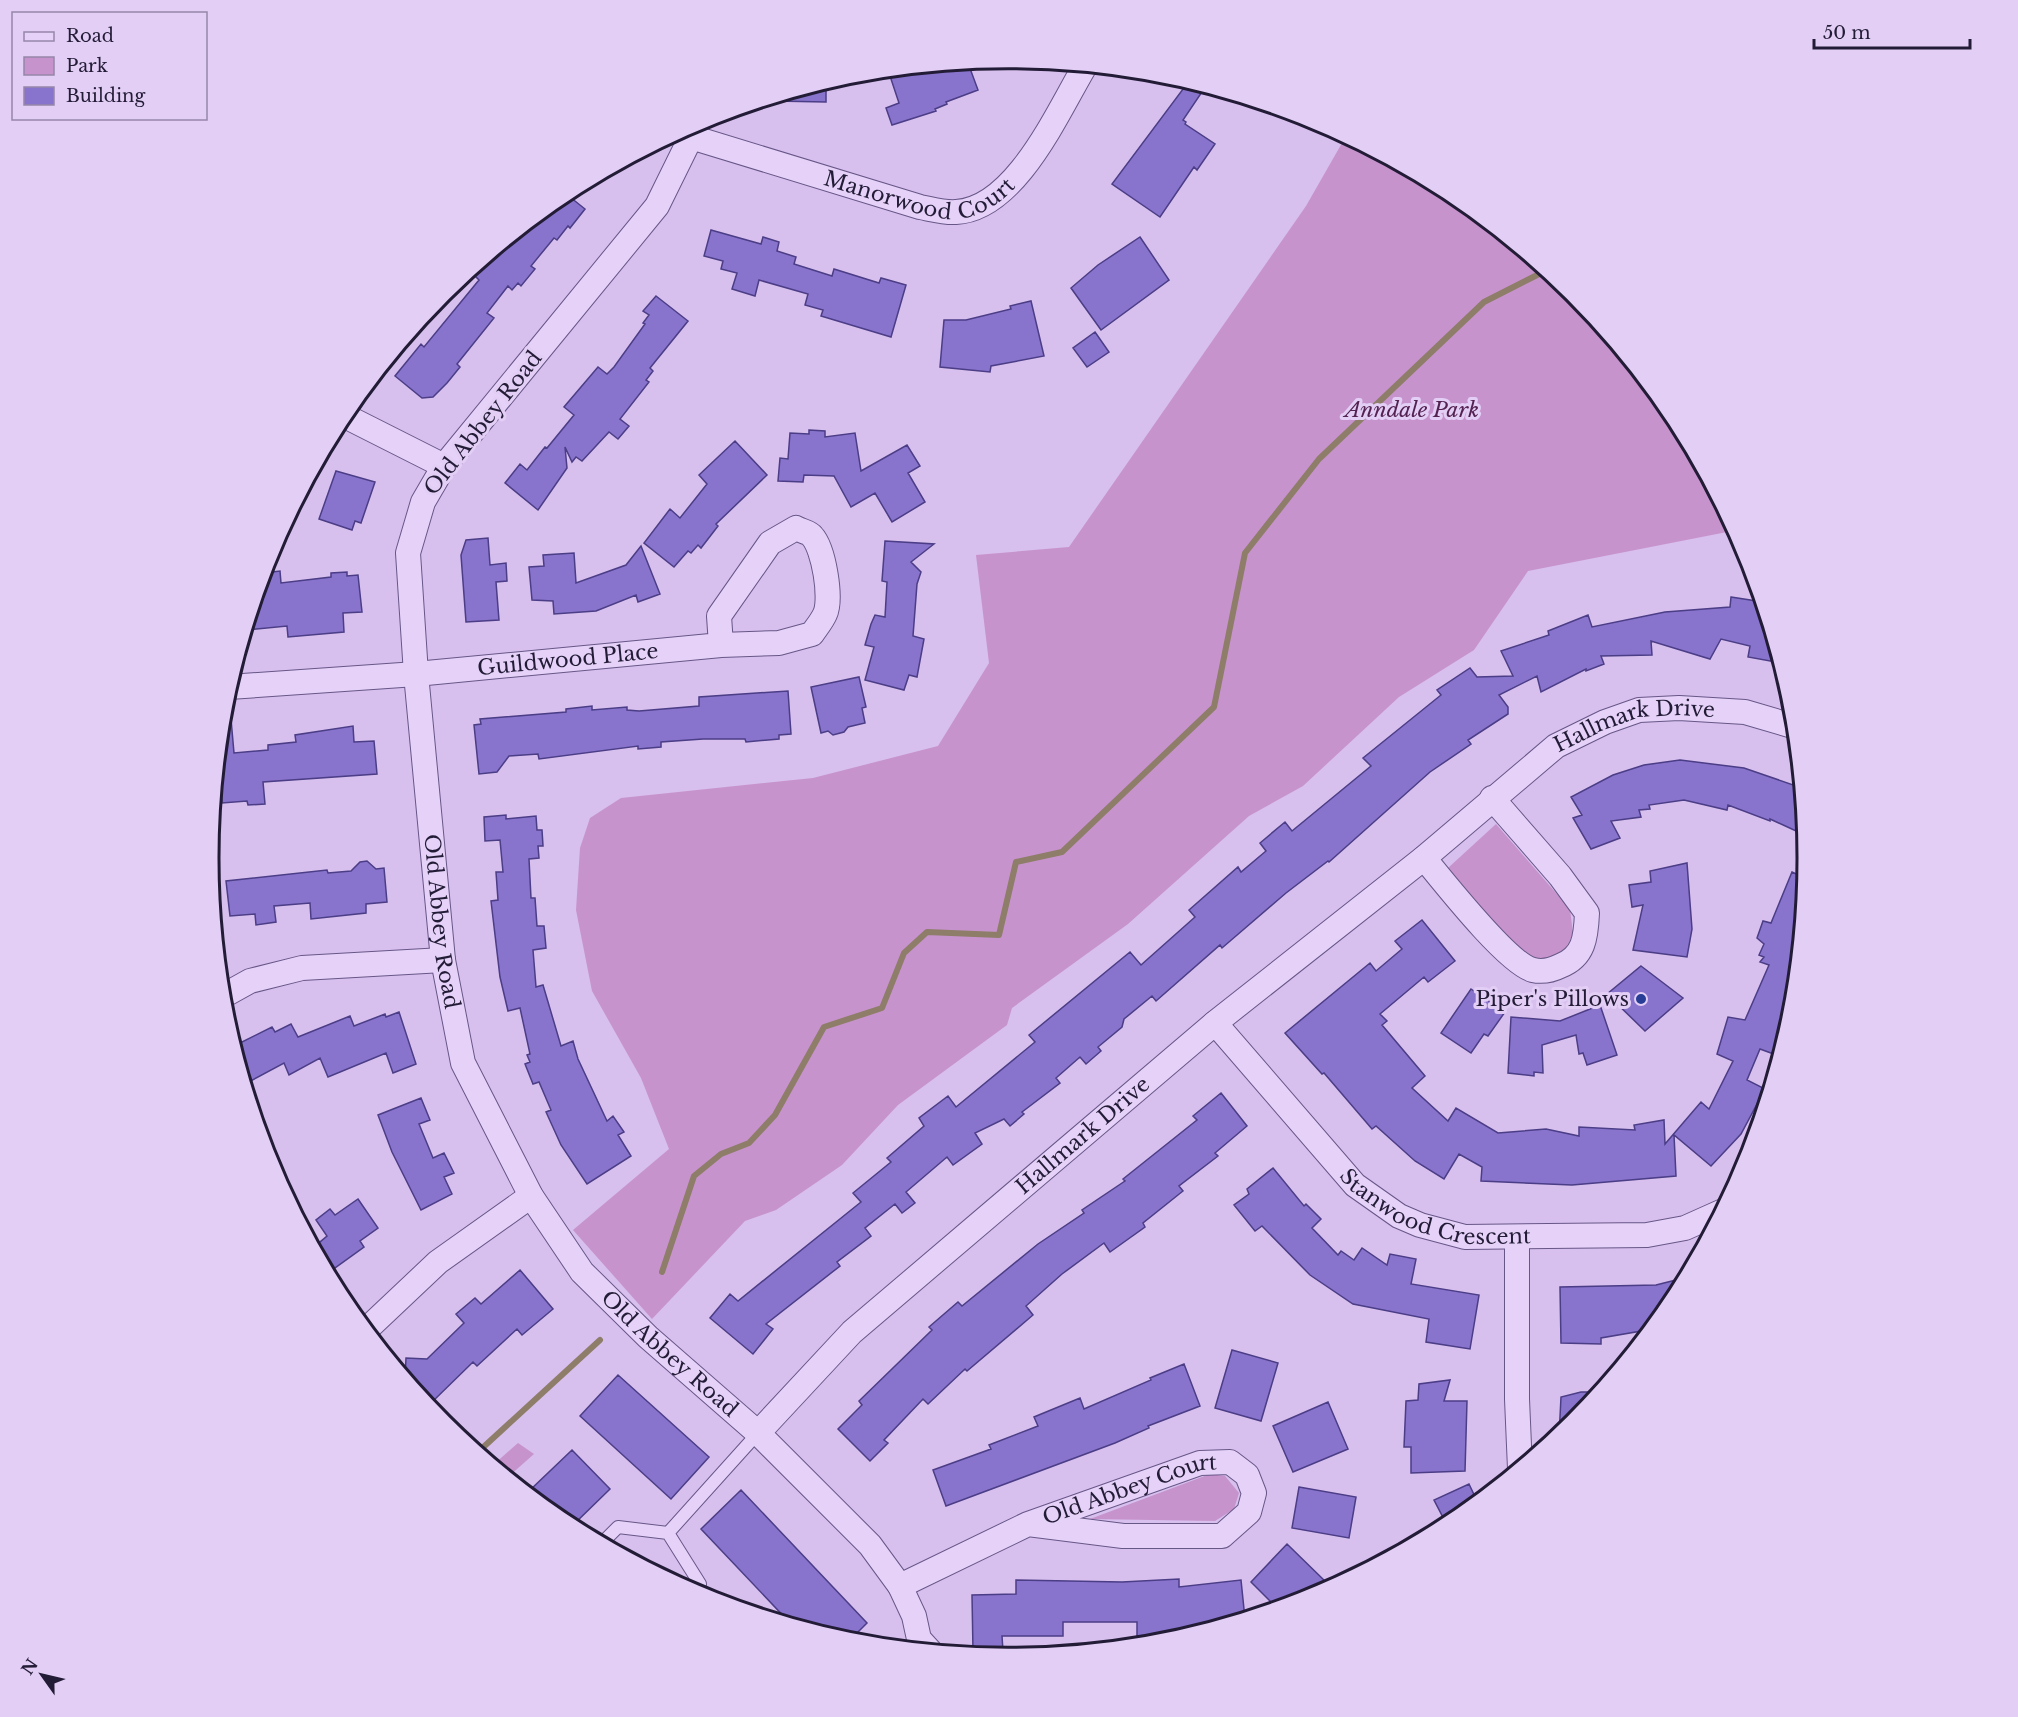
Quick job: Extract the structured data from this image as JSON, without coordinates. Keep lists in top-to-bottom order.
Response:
{
  "streets": {
    "street": [
      "Manorwood Court",
      "Old Abbey Road",
      "Guildwood Place",
      "Hallmark Drive",
      "Stanwood Crescent",
      "Old Abbey Court"
    ]
  },
  "crossings": [
    ["Old Abbey Road", "Guildwood Place"],
    ["Old Abbey Road", "Hallmark Drive"],
    ["Old Abbey Road", "Old Abbey Court"],
    ["Hallmark Drive", "Stanwood Crescent"]
  ],
  "parks": ["Anndale Park"],
  "places": ["Piper's Pillows"],
  "legend": ["Road", "Park", "Building"],
  "scale_bar": "50 m",
  "north": "top left"
}
